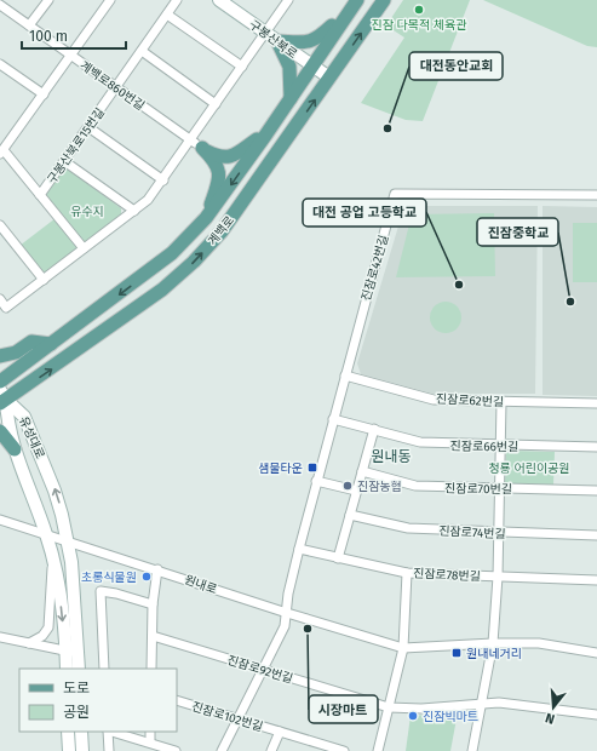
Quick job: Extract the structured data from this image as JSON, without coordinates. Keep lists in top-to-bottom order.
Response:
{
  "streets": {
    "main road": ["계백로"],
    "street": [
      "구봉산북로",
      "계백로860번길",
      "구봉산북로15번길",
      "진잠로42번길",
      "진잠로62번길",
      "유성대로",
      "진잠로66번길",
      "진잠로70번길",
      "진잠로74번길",
      "진잠로78번길",
      "원내로",
      "진잠로92번길",
      "진잠로102번길"
    ]
  },
  "crossings": [
    ["구봉산북로", "계백로"],
    ["계백로860번길", "구봉산북로15번길"],
    ["계백로", "유성대로"],
    ["진잠로42번길", "진잠로62번길"],
    ["진잠로42번길", "진잠로66번길"],
    ["진잠로42번길", "진잠로78번길"],
    ["진잠로42번길", "원내로"],
    ["진잠로42번길", "진잠로92번길"],
    ["진잠로42번길", "진잠로102번길"],
    ["유성대로", "원내로"]
  ],
  "districts": ["원내동"],
  "parks": ["유수지", "청룡 어린이공원"],
  "places": {
    "other": [
      "진잠 다목적 체육관",
      "대전동안교회",
      "대전 공업 고등학교",
      "진잠중학교",
      "진잠농협",
      "초롱식물원",
      "시장마트",
      "진잠빅마트"
    ],
    "transit": ["샘물타운", "원내네거리"]
  },
  "legend": ["도로", "공원"],
  "scale_bar": "100 m",
  "north": "bottom"
}
